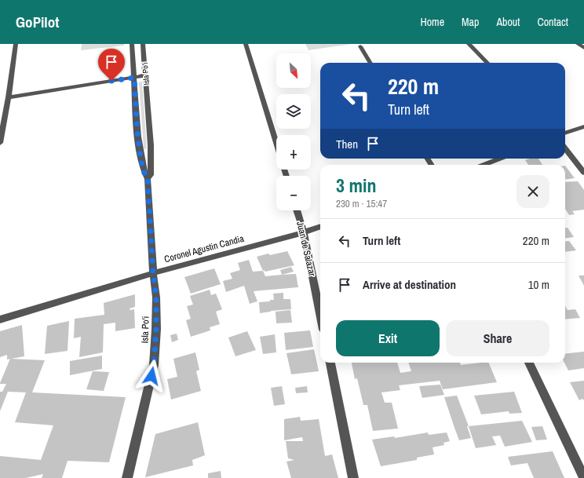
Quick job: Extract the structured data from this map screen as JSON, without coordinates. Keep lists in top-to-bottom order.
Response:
{
  "streets": {
    "street": ["Isla Po'i", "Coronel Agustin Candia", "Juan de Salazar"]
  },
  "crossings": [
    ["Isla Po'i", "Coronel Agustin Candia"],
    ["Coronel Agustin Candia", "Juan de Salazar"]
  ],
  "north": "bottom right",
  "page": {
    "header": "GoPilot",
    "nav": [
      "Home",
      "Map",
      "About",
      "Contact"
    ],
    "map_buttons": ["+", "−"],
    "turn": ["220 m", "Turn left"],
    "then": "Then",
    "heading": ["3 min", "230 m · 15:47"],
    "list": [
      {
        "name": "Turn left",
        "value": "220 m"
      },
      {
        "name": "Arrive at destination",
        "value": "10 m"
      }
    ],
    "buttons": ["Exit", "Share"]
  }
}
